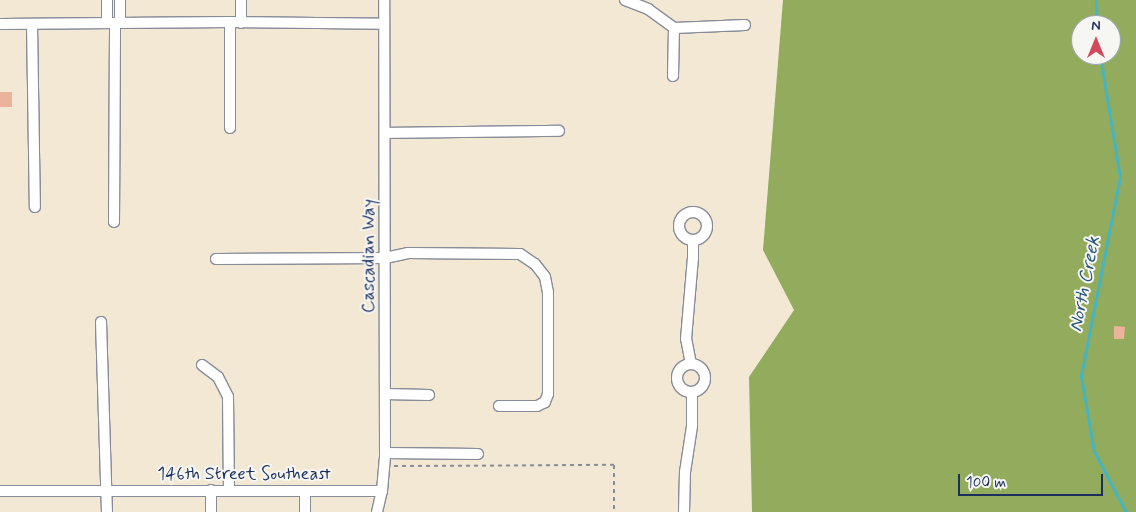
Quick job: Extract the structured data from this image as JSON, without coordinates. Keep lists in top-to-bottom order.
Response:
{
  "streets": {
    "street": ["Cascadian Way", "146th Street Southeast"]
  },
  "crossings": [
    ["Cascadian Way", "146th Street Southeast"]
  ],
  "water": ["North Creek"],
  "scale_bar": "100 m",
  "north": "top"
}
